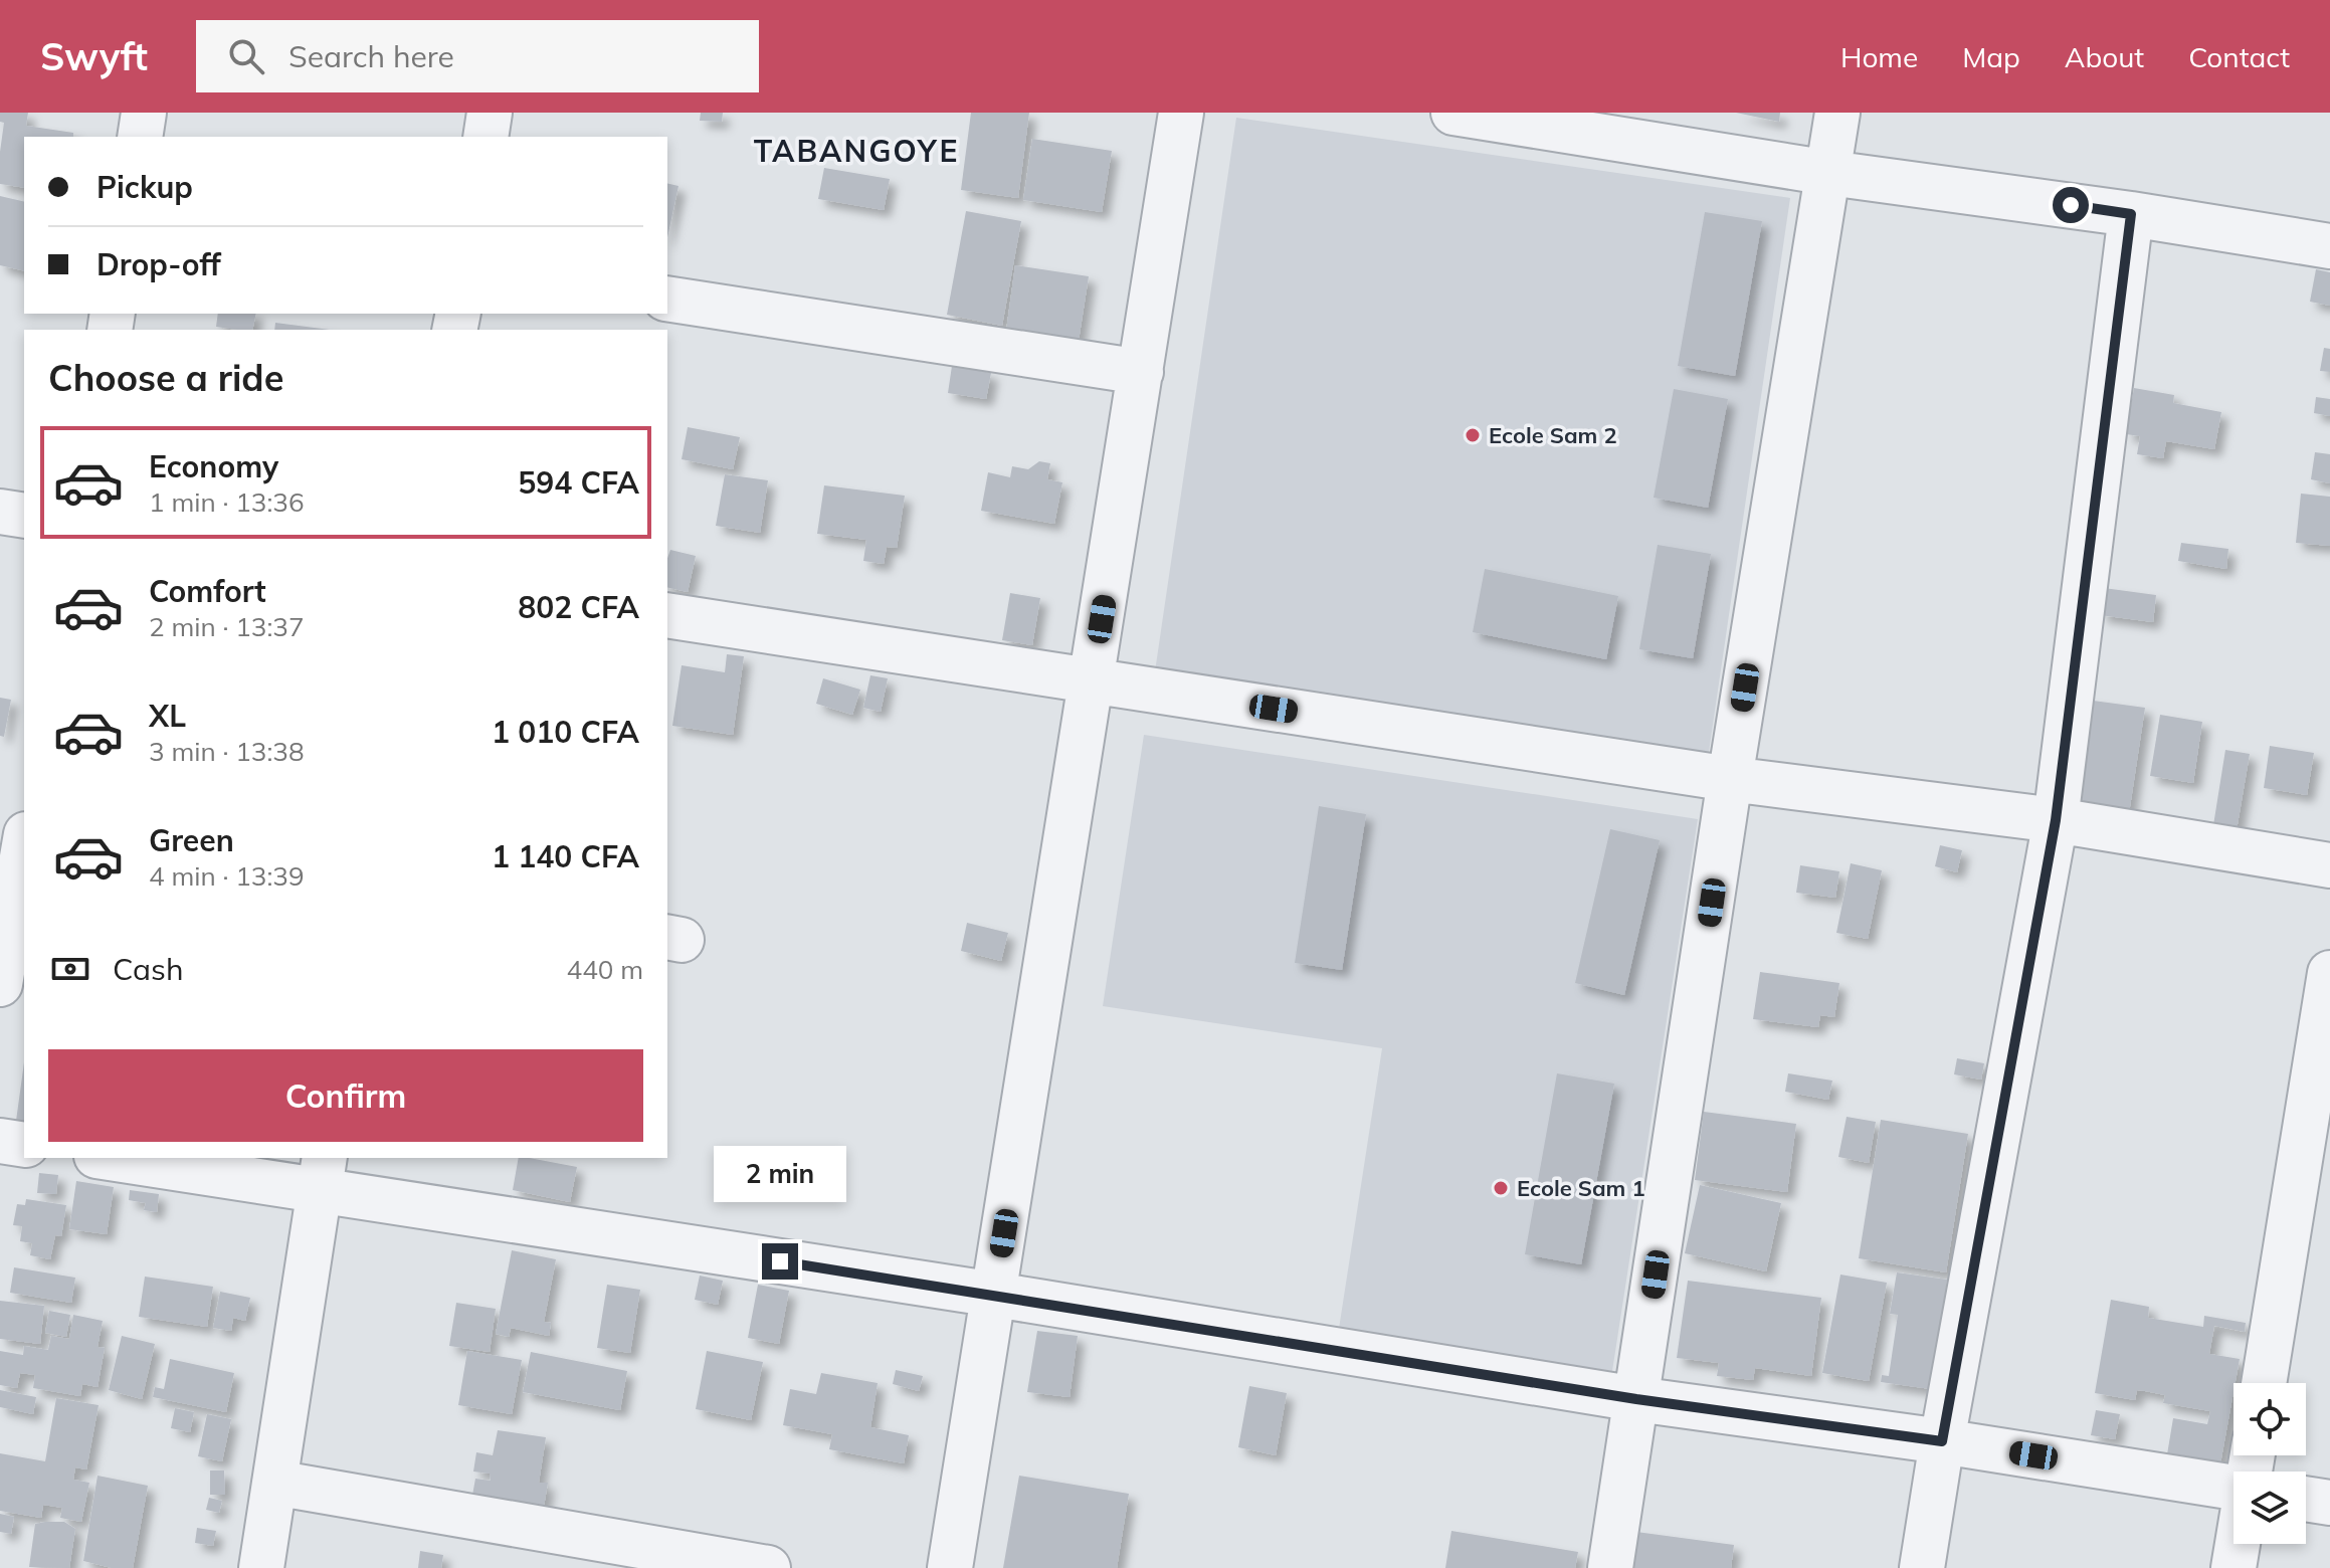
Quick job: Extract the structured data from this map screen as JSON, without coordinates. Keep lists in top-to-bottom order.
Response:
{
  "districts": ["TABANGOYE"],
  "places": ["Ecole Sam 2", "Ecole Sam 1"],
  "page": {
    "header": "Swyft",
    "search": "Search here",
    "nav": [
      "Home",
      "Map",
      "About",
      "Contact"
    ],
    "banner": ["Pickup", "Drop-off"],
    "heading": "Choose a ride",
    "list": [
      {
        "name": "Economy",
        "note": "1 min · 13:36",
        "value": "594 CFA"
      },
      {
        "name": "Comfort",
        "note": "2 min · 13:37",
        "value": "802 CFA"
      },
      {
        "name": "XL",
        "note": "3 min · 13:38",
        "value": "1 010 CFA"
      },
      {
        "name": "Green",
        "note": "4 min · 13:39",
        "value": "1 140 CFA"
      }
    ],
    "pay": ["Cash", "440 m"],
    "buttons": "Confirm",
    "bubble": "2 min"
  }
}
